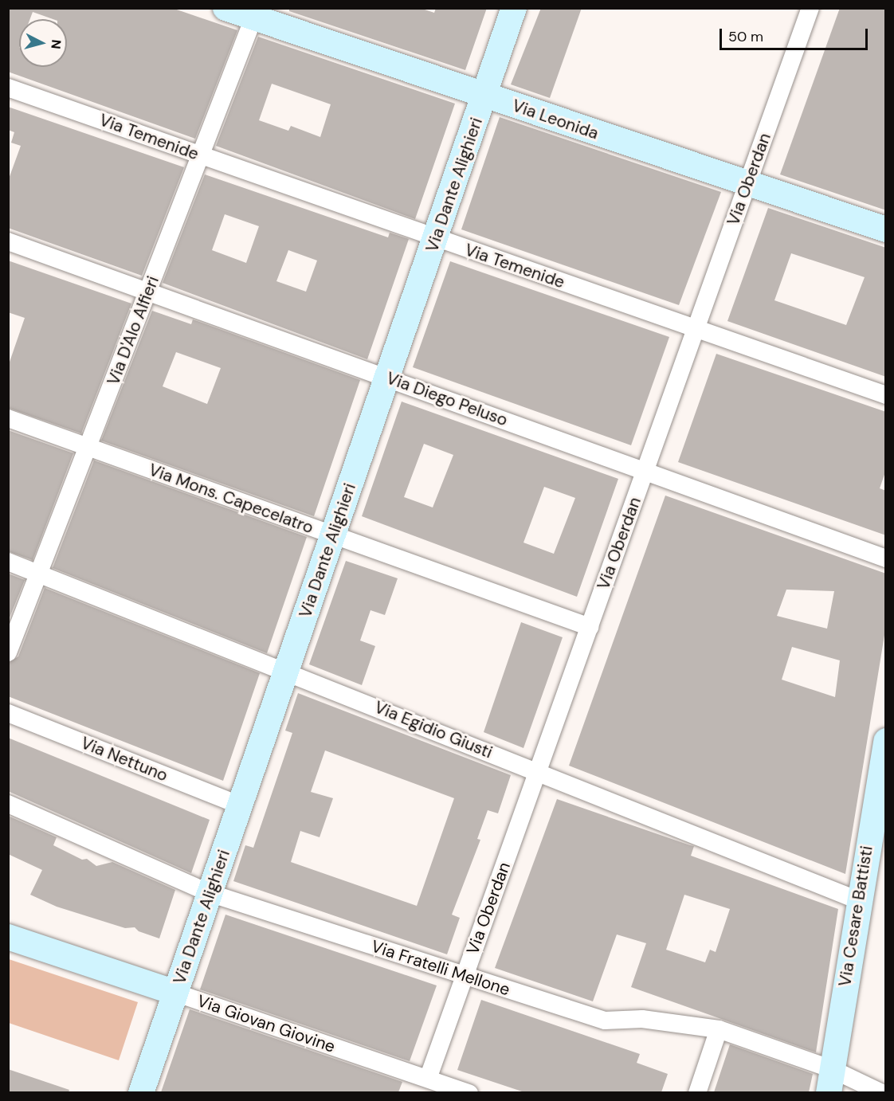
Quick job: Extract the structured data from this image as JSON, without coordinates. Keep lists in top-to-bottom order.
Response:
{
  "streets": {
    "street": [
      "Via Leonida",
      "Via Temenide",
      "Via Oberdan",
      "Via Dante Alighieri",
      "Via D'Alo Alfieri",
      "Via Diego Peluso",
      "Via Mons. Capecelatro",
      "Via Egidio Giusti",
      "Via Nettuno",
      "Via Cesare Battisti",
      "Via Fratelli Mellone",
      "Via Giovan Giovine"
    ]
  },
  "crossings": [
    ["Via Leonida", "Via Oberdan"],
    ["Via Leonida", "Via Dante Alighieri"],
    ["Via Leonida", "Via D'Alo Alfieri"],
    ["Via Temenide", "Via Oberdan"],
    ["Via Temenide", "Via Dante Alighieri"],
    ["Via Temenide", "Via D'Alo Alfieri"],
    ["Via Oberdan", "Via Diego Peluso"],
    ["Via Oberdan", "Via Mons. Capecelatro"],
    ["Via Oberdan", "Via Egidio Giusti"],
    ["Via Oberdan", "Via Fratelli Mellone"],
    ["Via Oberdan", "Via Giovan Giovine"],
    ["Via Dante Alighieri", "Via Diego Peluso"],
    ["Via Dante Alighieri", "Via Mons. Capecelatro"],
    ["Via Dante Alighieri", "Via Egidio Giusti"],
    ["Via Dante Alighieri", "Via Nettuno"],
    ["Via Dante Alighieri", "Via Fratelli Mellone"],
    ["Via Dante Alighieri", "Via Giovan Giovine"],
    ["Via D'Alo Alfieri", "Via Diego Peluso"],
    ["Via D'Alo Alfieri", "Via Mons. Capecelatro"],
    ["Via D'Alo Alfieri", "Via Egidio Giusti"],
    ["Via Egidio Giusti", "Via Cesare Battisti"],
    ["Via Cesare Battisti", "Via Fratelli Mellone"]
  ],
  "scale_bar": "50 m",
  "north": "right"
}
